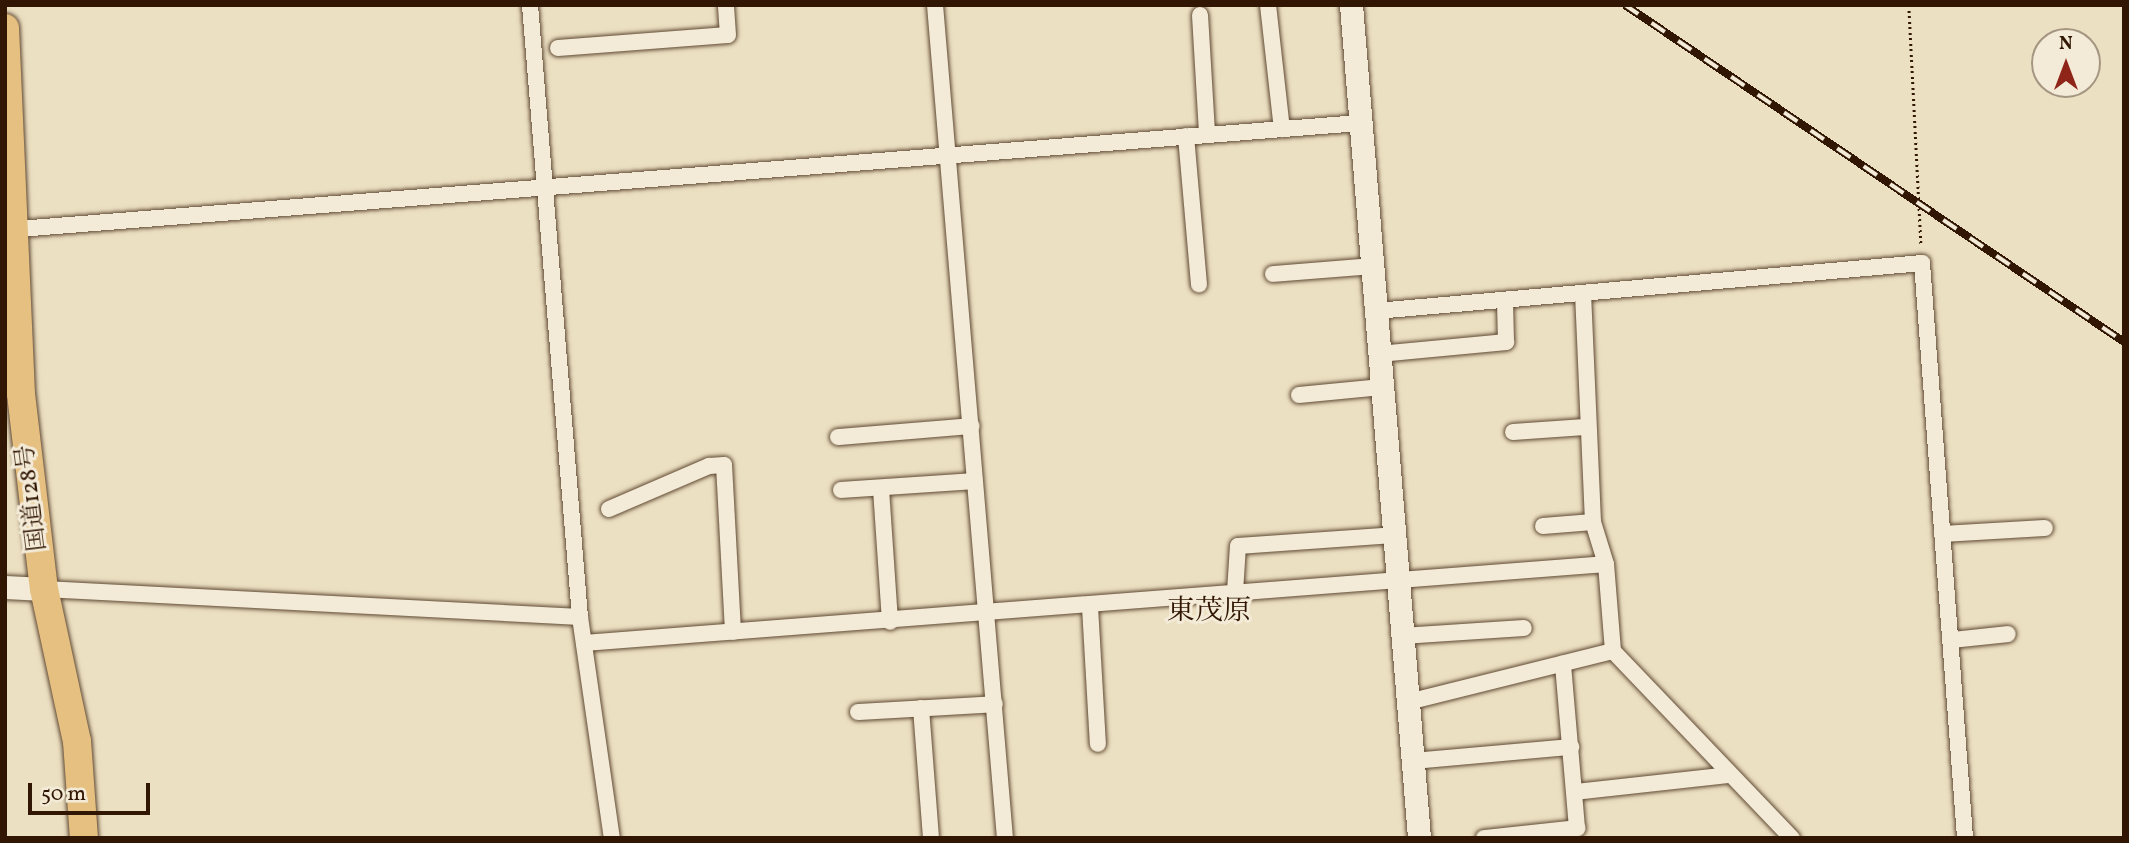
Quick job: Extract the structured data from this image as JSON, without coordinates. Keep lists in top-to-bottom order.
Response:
{
  "streets": {
    "highway": ["国道128号"]
  },
  "districts": ["東茂原"],
  "scale_bar": "50 m",
  "north": "top"
}
